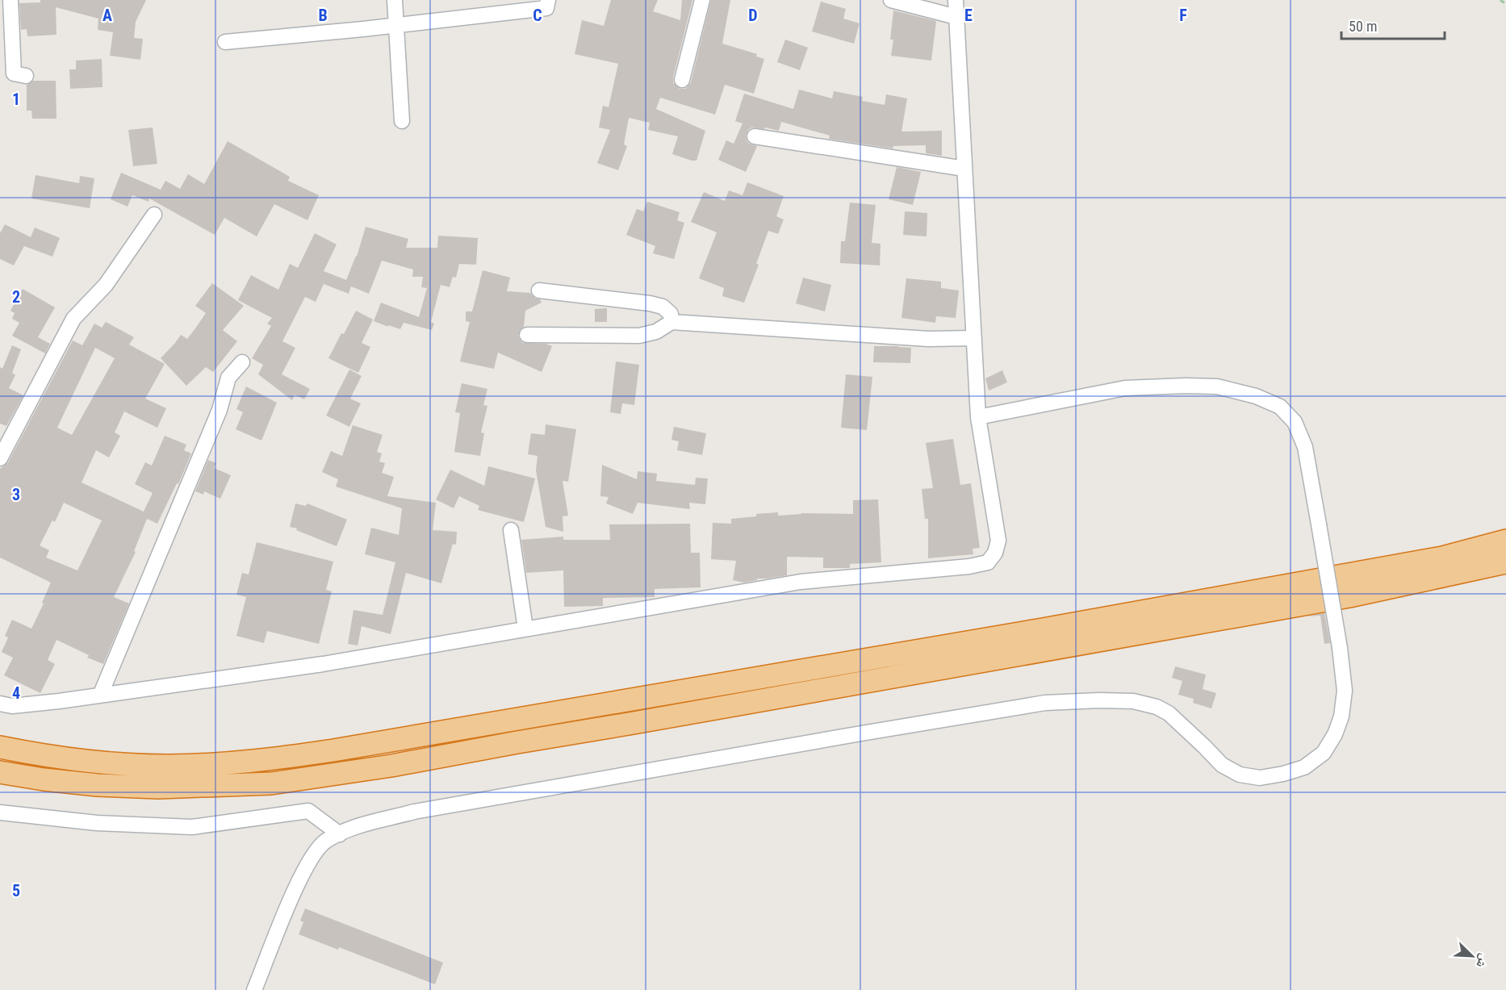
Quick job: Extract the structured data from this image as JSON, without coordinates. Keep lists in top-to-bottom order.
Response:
{
  "scale_bar": "50 m",
  "north": "bottom right",
  "grid": {
    "columns": [
      "A",
      "B",
      "C",
      "D",
      "E",
      "F"
    ],
    "rows": [
      "1",
      "2",
      "3",
      "4",
      "5"
    ]
  }
}
